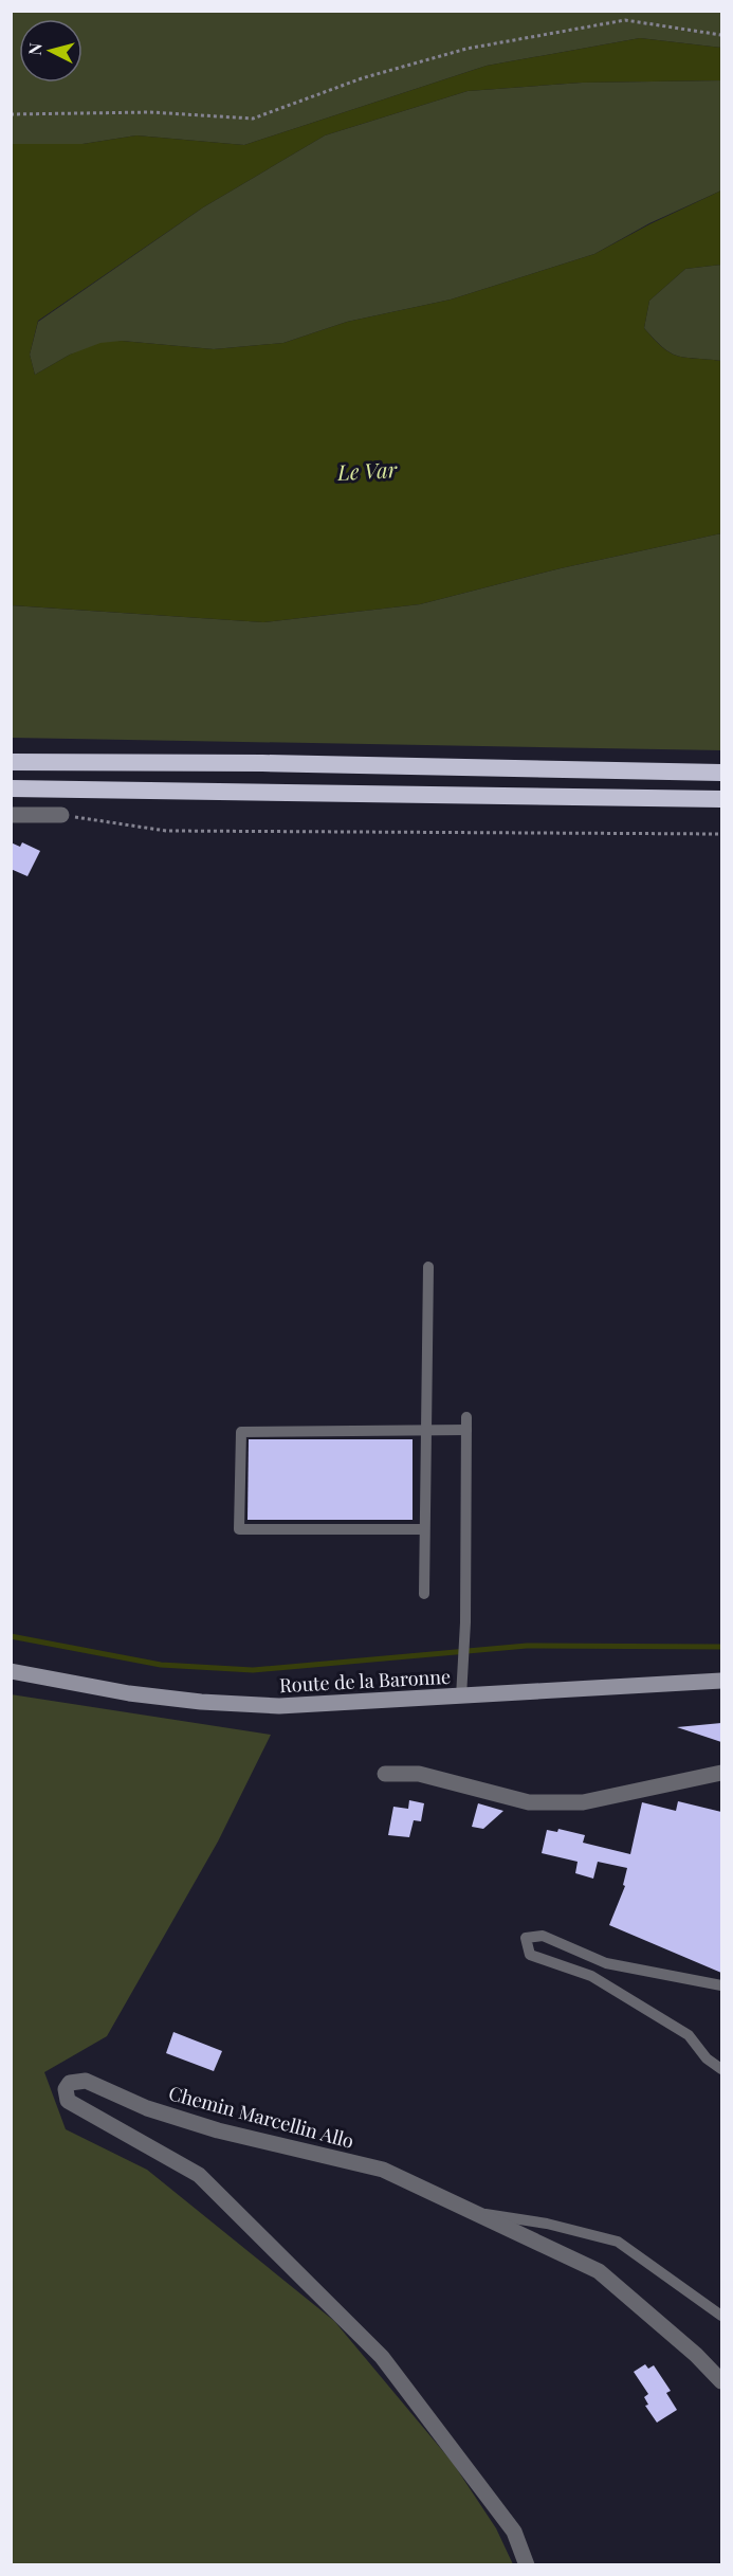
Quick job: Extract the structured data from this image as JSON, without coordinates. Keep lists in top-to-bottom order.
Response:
{
  "streets": {
    "main road": ["Route de la Baronne"],
    "street": ["Chemin Marcellin Allo"]
  },
  "water": ["Le Var"],
  "north": "left"
}
